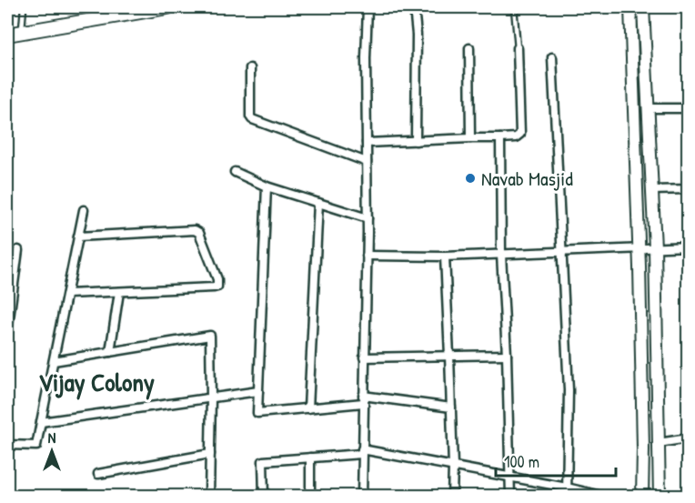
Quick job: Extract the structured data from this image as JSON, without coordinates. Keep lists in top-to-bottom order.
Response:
{
  "districts": ["Vijay Colony"],
  "places": ["Navab Masjid"],
  "scale_bar": "100 m",
  "north": "top"
}
